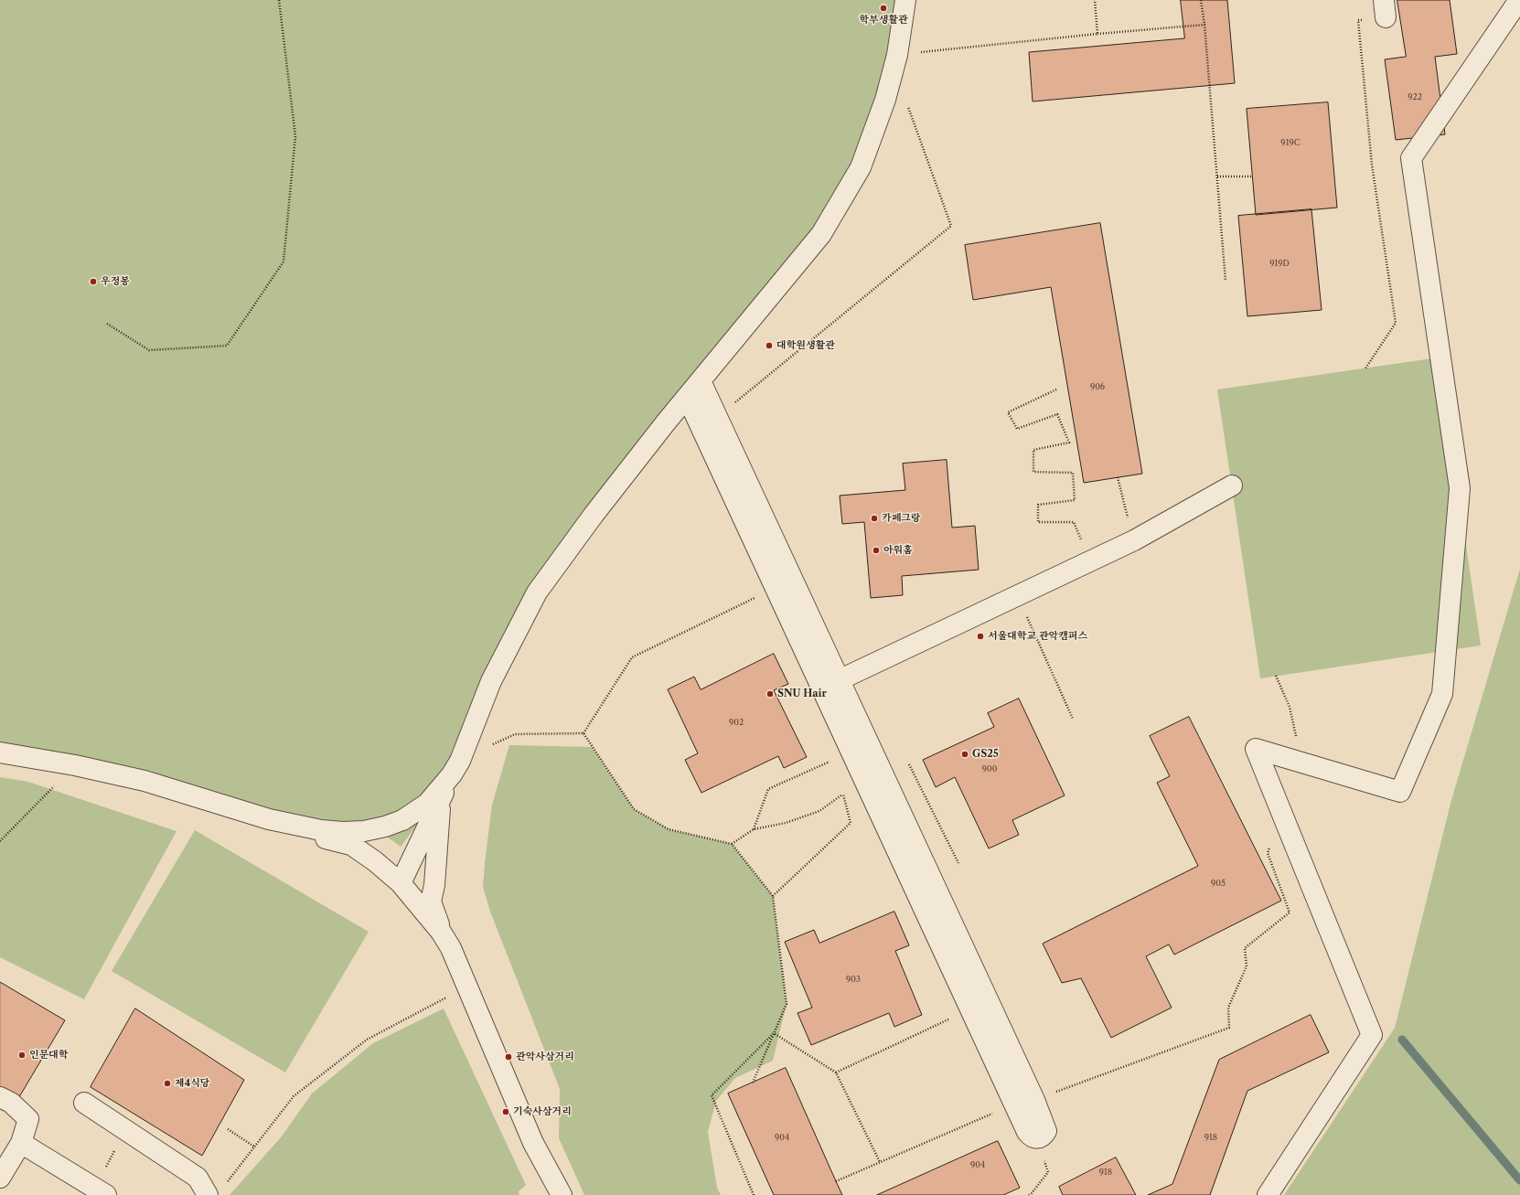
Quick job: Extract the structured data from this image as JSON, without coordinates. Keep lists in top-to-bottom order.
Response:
{
  "places": [
    "학부생활관",
    "우정봉",
    "대학원생활관",
    "카페그랑",
    "아워홈",
    "서울대학교 관악캠퍼스",
    "SNU Hair",
    "GS25",
    "인문대학",
    "관악사삼거리",
    "제4식당",
    "기숙사삼거리"
  ],
  "house_numbers": [
    "922",
    "919C",
    "919D",
    "906",
    "902",
    "900",
    "905",
    "903",
    "904",
    "918",
    "904",
    "918"
  ]
}
